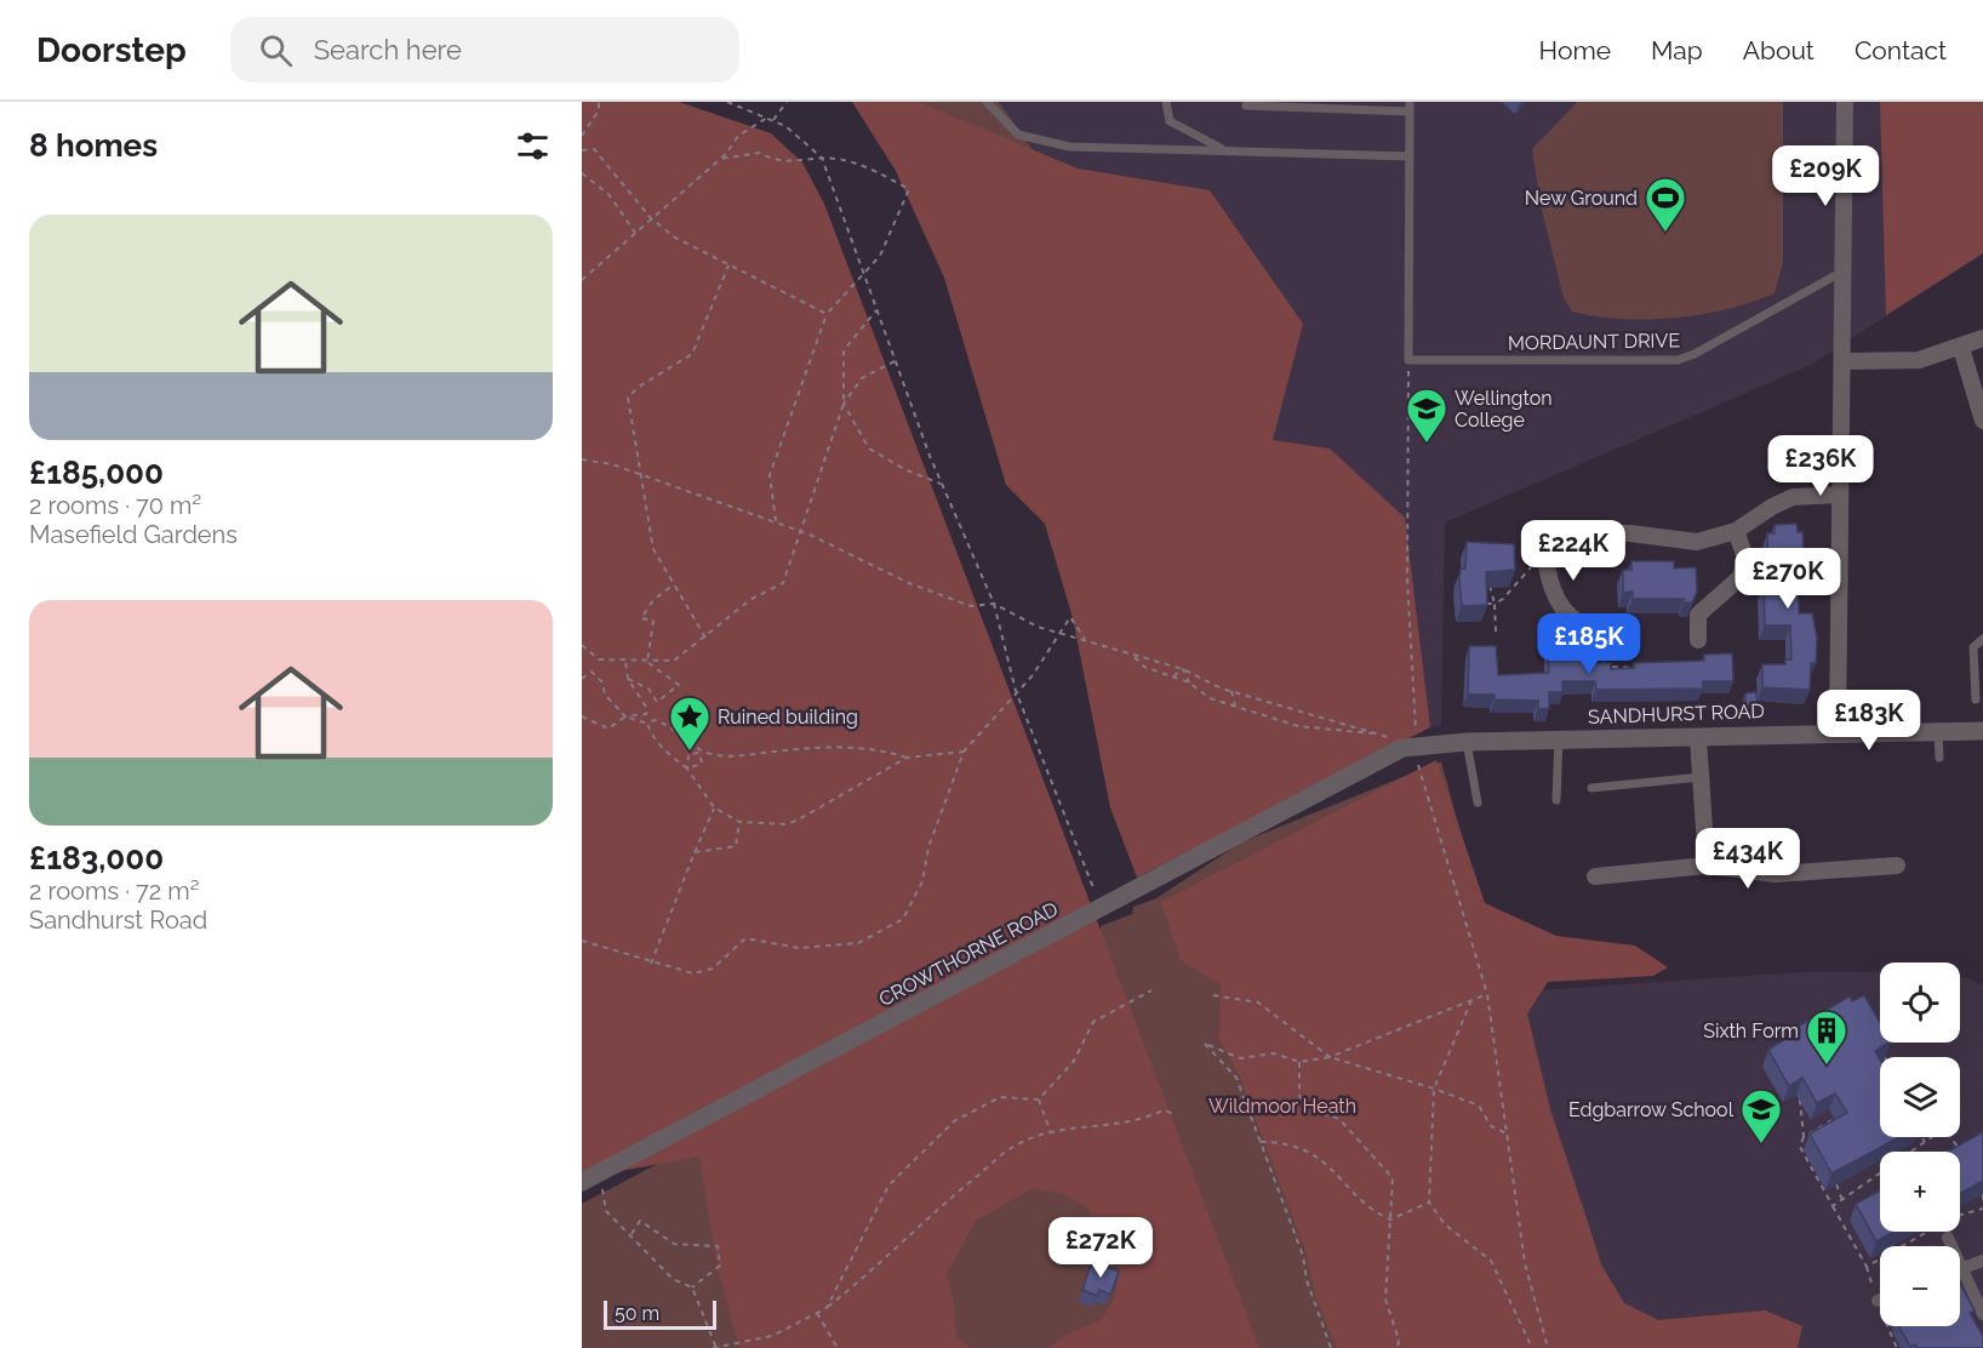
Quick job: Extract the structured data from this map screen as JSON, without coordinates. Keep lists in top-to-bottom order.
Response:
{
  "streets": {
    "street": ["SANDHURST ROAD", "CROWTHORNE ROAD"],
    "lane": ["MORDAUNT DRIVE"]
  },
  "crossings": [
    ["SANDHURST ROAD", "CROWTHORNE ROAD"]
  ],
  "parks": ["Wildmoor Heath"],
  "places": {
    "sports": ["New Ground"],
    "school or university": ["Wellington College", "Edgbarrow School"],
    "place": ["Ruined building"],
    "building": ["Sixth Form"]
  },
  "scale_bar": "50 m",
  "page": {
    "header": "Doorstep",
    "search": "Search here",
    "nav": [
      "Home",
      "Map",
      "About",
      "Contact"
    ],
    "heading": "8 homes",
    "price": [
      "£209K",
      "£236K",
      "£224K",
      "£270K",
      "£185K",
      "£183K",
      "£434K",
      "£272K"
    ],
    "list": [
      {
        "name": "£185,000",
        "note": "2 rooms · 70 m² · Masefield Gardens"
      },
      {
        "name": "£183,000",
        "note": "2 rooms · 72 m² · Sandhurst Road"
      }
    ],
    "map_buttons": ["+", "−"],
    "scale": "50 m"
  }
}
